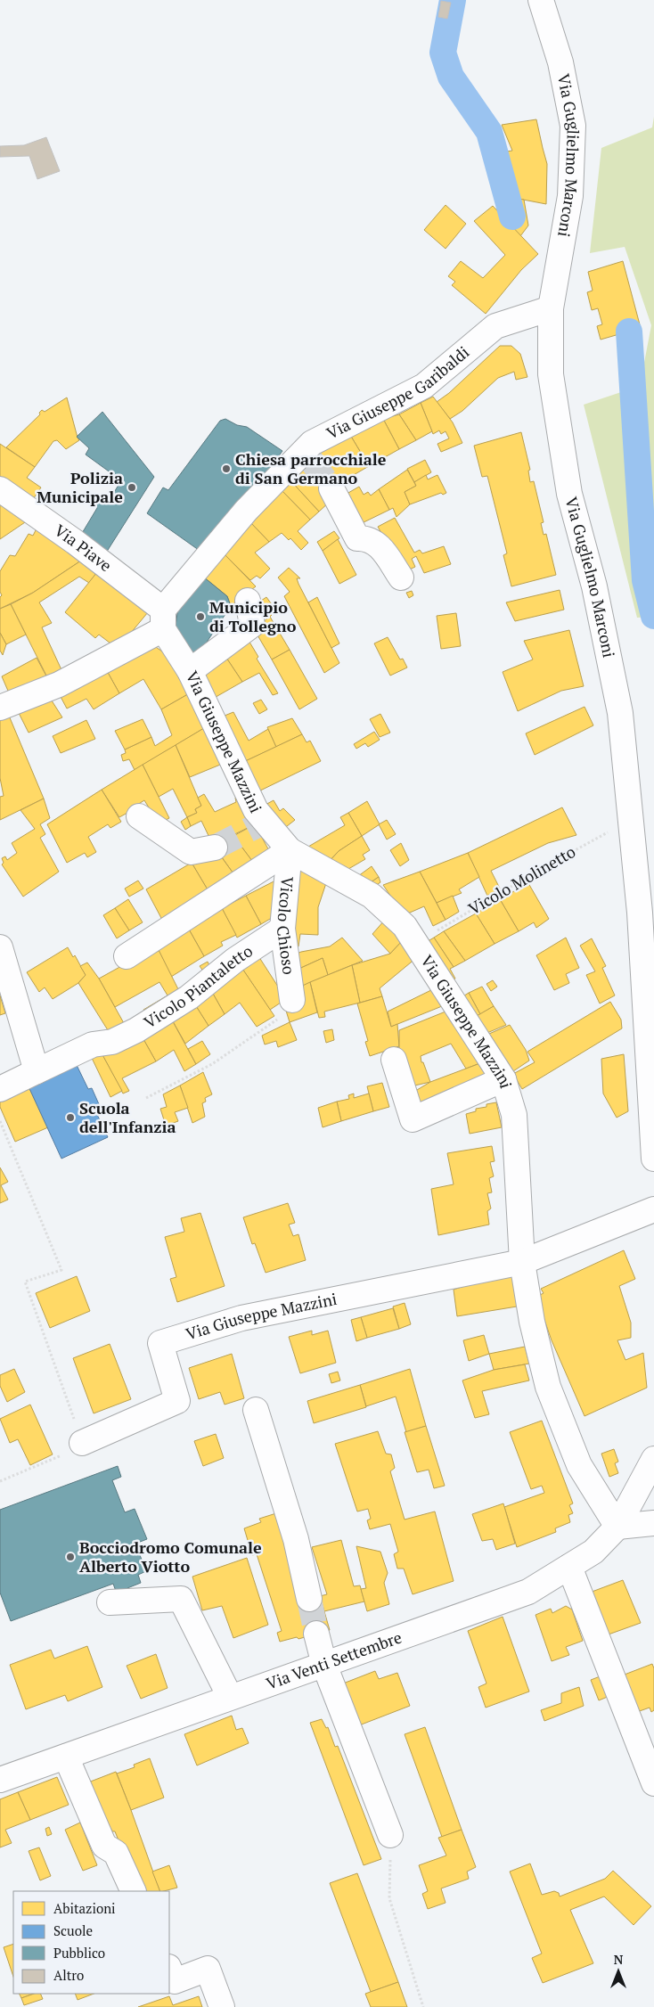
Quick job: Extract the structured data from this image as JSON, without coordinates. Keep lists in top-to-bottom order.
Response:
{
  "streets": {
    "street": [
      "Via Guglielmo Marconi",
      "Via Giuseppe Garibaldi",
      "Via Piave",
      "Via Giuseppe Mazzini",
      "Vicolo Chioso",
      "Vicolo Piantaletto",
      "Via Venti Settembre"
    ],
    "path": ["Vicolo Molinetto"]
  },
  "crossings": [
    ["Via Guglielmo Marconi", "Via Giuseppe Garibaldi"],
    ["Via Guglielmo Marconi", "Vicolo Molinetto"],
    ["Via Giuseppe Garibaldi", "Via Piave"],
    ["Via Giuseppe Garibaldi", "Via Giuseppe Mazzini"],
    ["Via Piave", "Via Giuseppe Mazzini"],
    ["Via Giuseppe Mazzini", "Vicolo Molinetto"],
    ["Via Giuseppe Mazzini", "Vicolo Chioso"],
    ["Via Giuseppe Mazzini", "Via Venti Settembre"],
    ["Vicolo Chioso", "Vicolo Piantaletto"]
  ],
  "places": [
    "Chiesa parrocchiale di San Germano",
    "Polizia Municipale",
    "Municipio di Tollegno",
    "Scuola dell'Infanzia",
    "Bocciodromo Comunale Alberto Viotto"
  ],
  "legend": [
    "Abitazioni",
    "Scuole",
    "Pubblico",
    "Altro"
  ],
  "north": "top"
}
